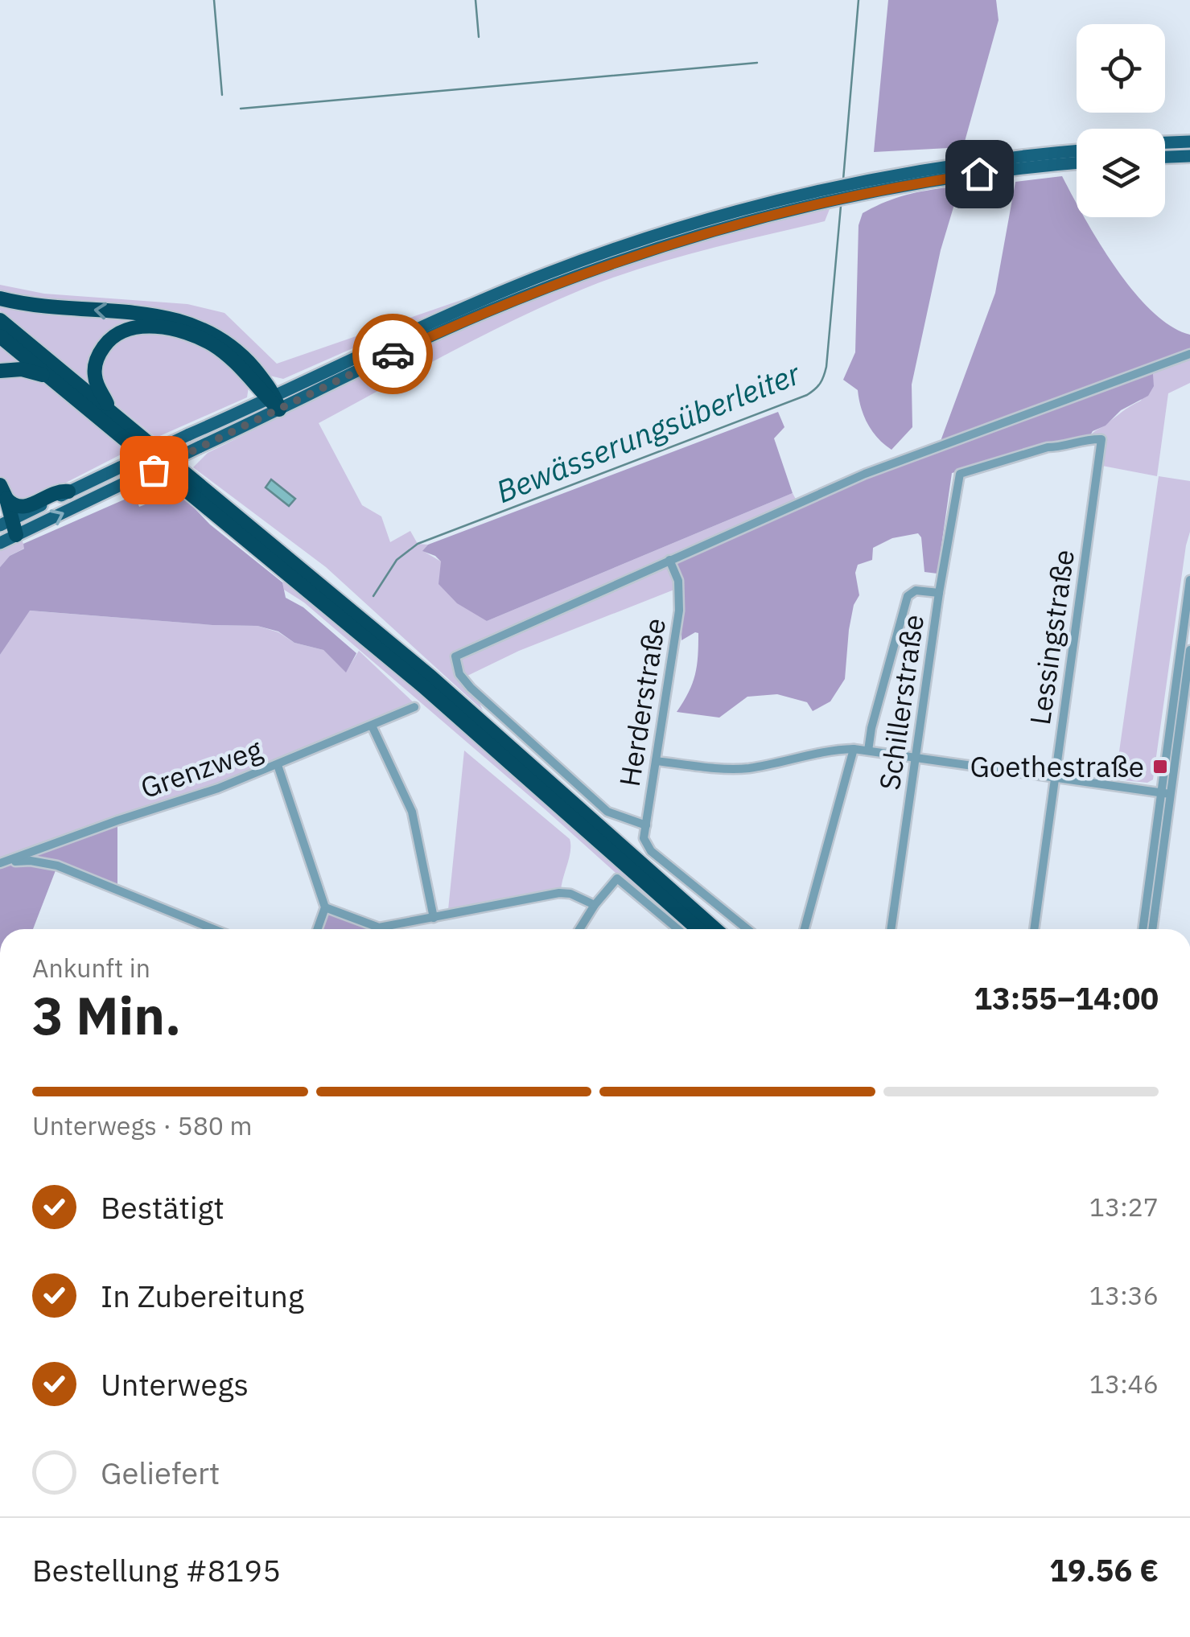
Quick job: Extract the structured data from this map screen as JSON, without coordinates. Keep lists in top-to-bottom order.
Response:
{
  "streets": {
    "street": [
      "Lessingstraße",
      "Herderstraße",
      "Schillerstraße",
      "Grenzweg"
    ]
  },
  "crossings": [
    ["Lessingstraße", "Schillerstraße"]
  ],
  "water": ["Bewässerungsüberleiter"],
  "places": {
    "transit": ["Goethestraße"]
  },
  "page": {
    "heading": ["3 Min.", "Ankunft in", "13:55–14:00"],
    "panel": ["Bestellung #8195", "19.56 €"],
    "bar": "Unterwegs · 580 m",
    "list": [
      ["Bestätigt", "13:27"],
      ["In Zubereitung", "13:36"],
      ["Unterwegs", "13:46"],
      "Geliefert"
    ]
  }
}
